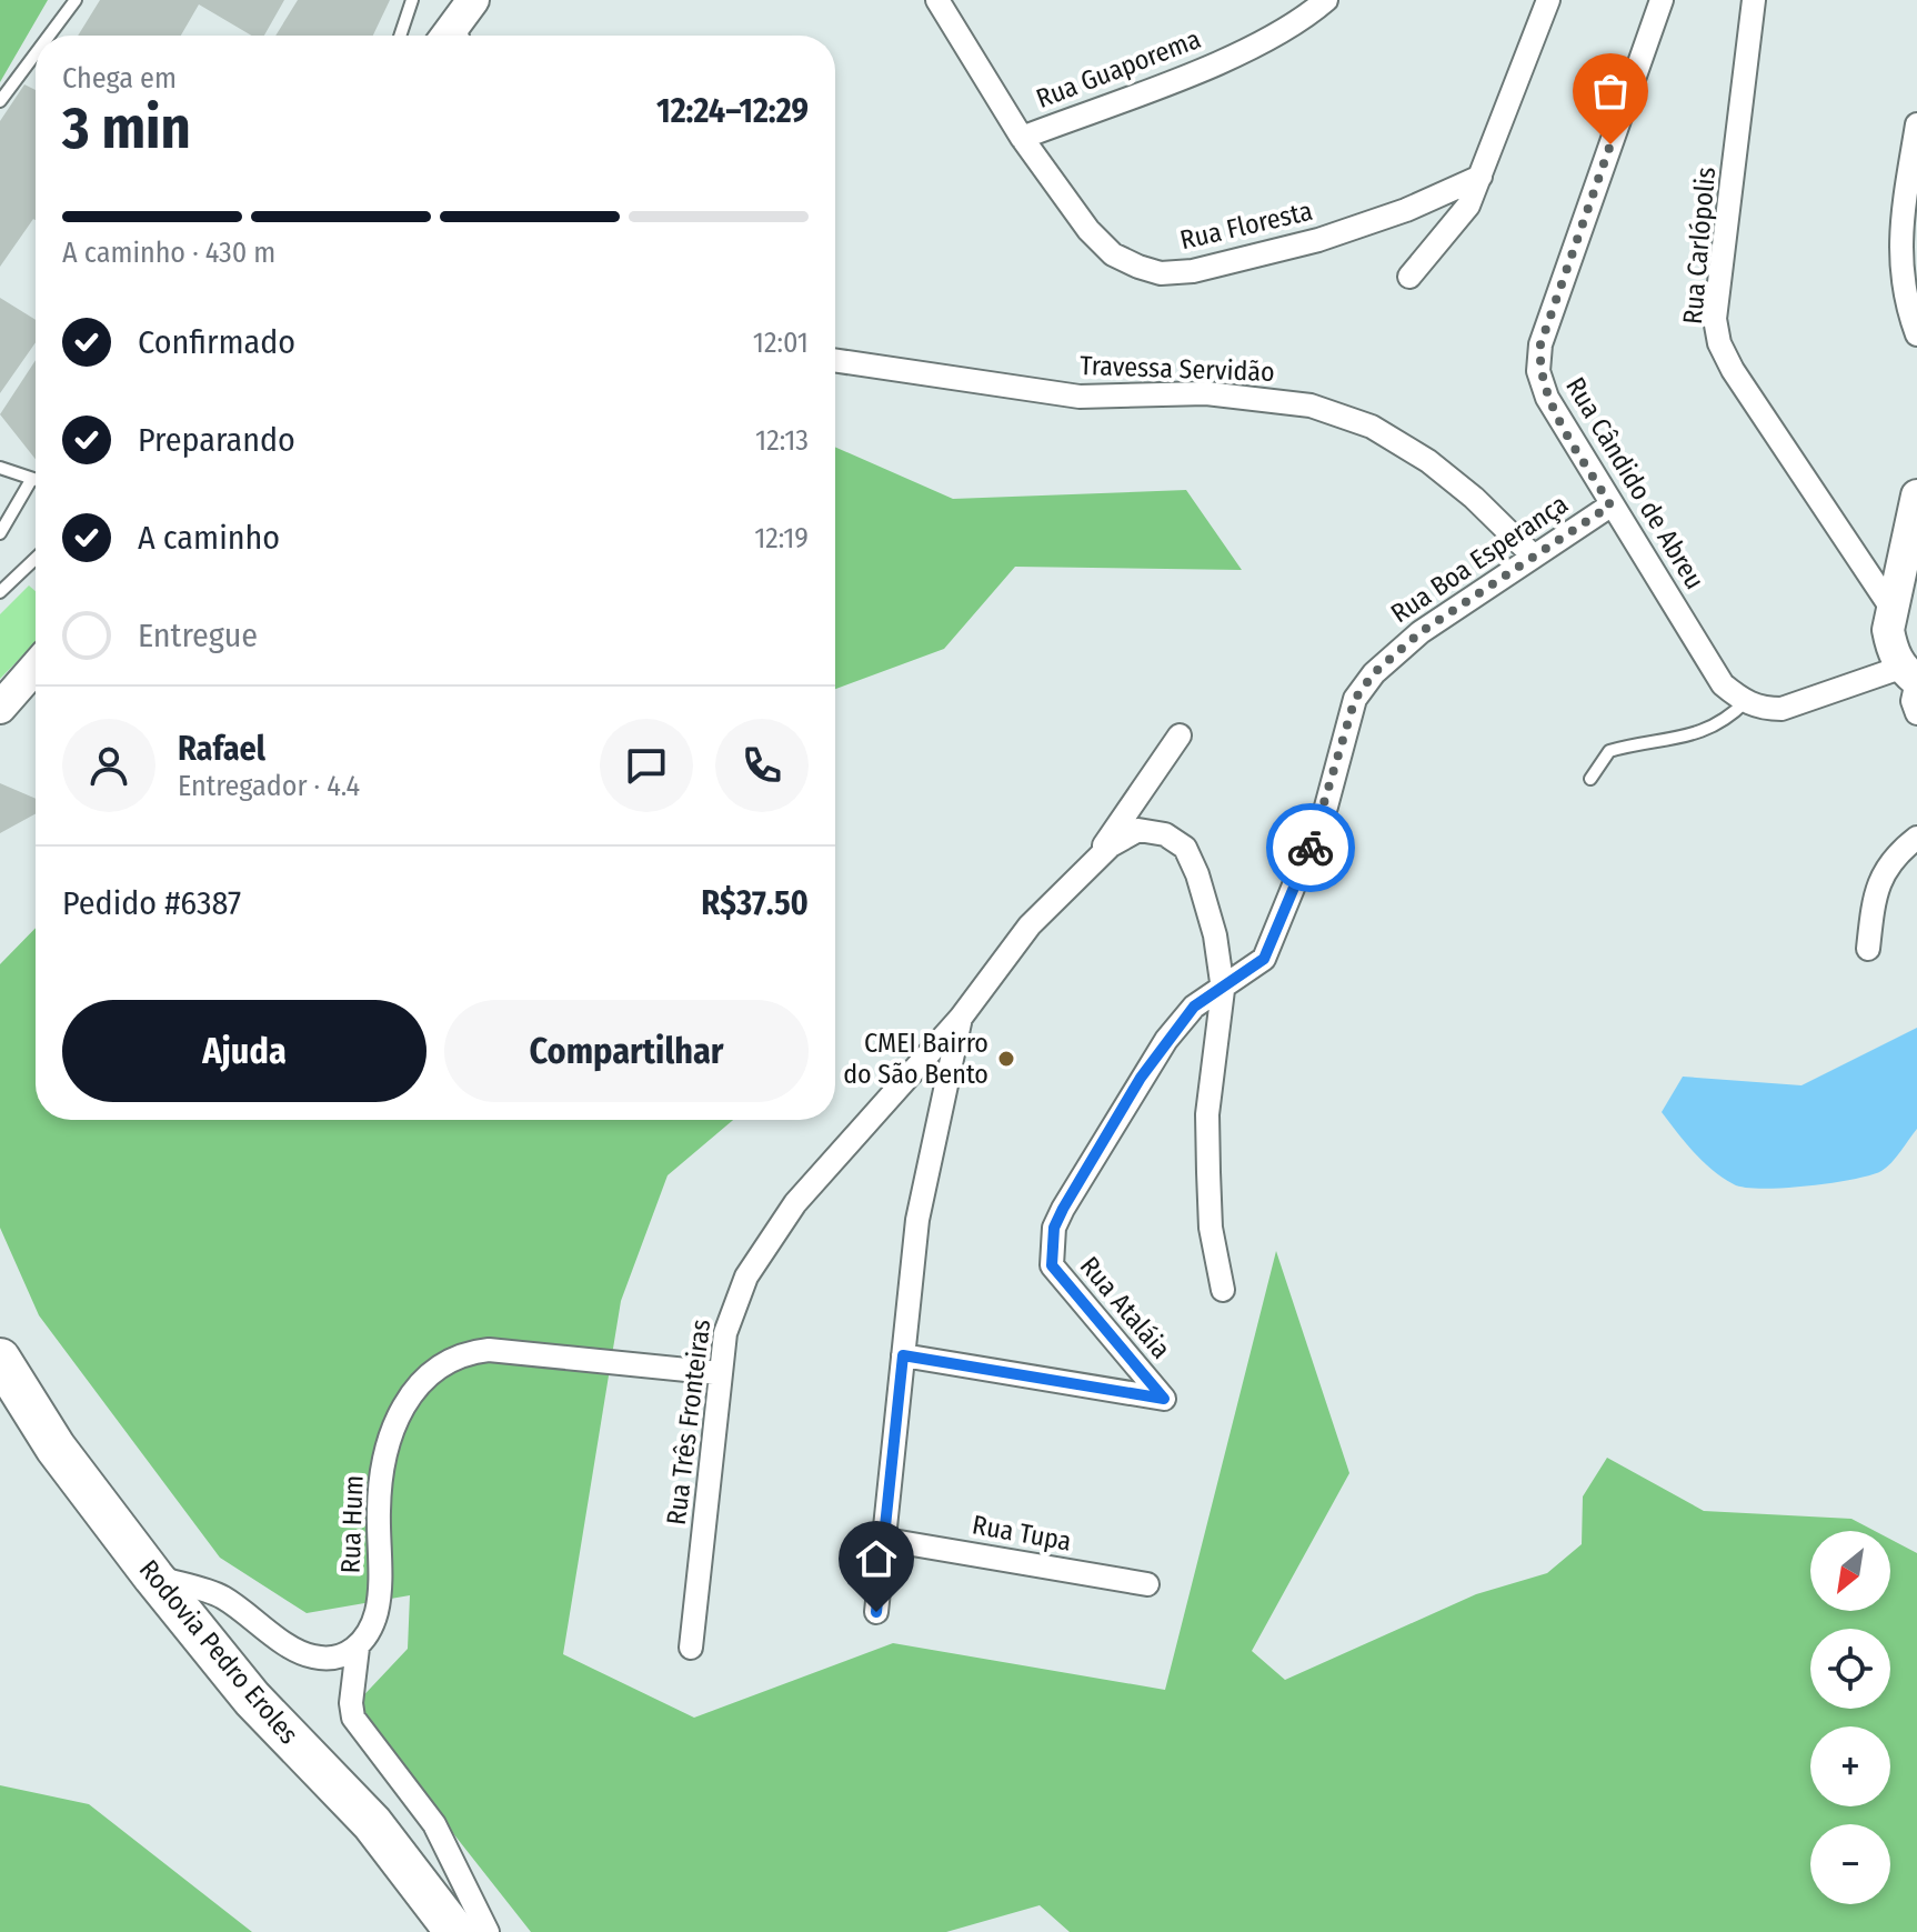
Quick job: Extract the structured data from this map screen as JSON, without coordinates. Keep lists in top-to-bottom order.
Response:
{
  "streets": {
    "highway": ["Rodovia Pedro Eroles"],
    "street": [
      "Rua Guaporema",
      "Rua Floresta",
      "Rua Carlópolis",
      "Travessa Servidão",
      "Rua Cândido de Abreu",
      "Rua Boa Esperança",
      "Rua Ataláia",
      "Rua Três Fronteiras",
      "Rua Hum",
      "Rua Tupa"
    ]
  },
  "crossings": [
    ["Rua Guaporema", "Rua Floresta"],
    ["Travessa Servidão", "Rua Boa Esperança"],
    ["Rua Cândido de Abreu", "Rua Boa Esperança"],
    ["Rua Boa Esperança", "Rua Ataláia"],
    ["Rua Boa Esperança", "Rua Três Fronteiras"],
    ["Rua Ataláia", "Rua Três Fronteiras"],
    ["Rua Três Fronteiras", "Rua Hum"],
    ["Rua Três Fronteiras", "Rua Tupa"]
  ],
  "places": ["CMEI Bairro do São Bento"],
  "north": "bottom left",
  "page": {
    "heading": ["3 min", "Chega em", "12:24–12:29"],
    "panel": [
      "Rafael",
      "Entregador · 4.4",
      "Pedido #6387",
      "R$37.50"
    ],
    "bar": "A caminho · 430 m",
    "list": [
      ["Confirmado", "12:01"],
      ["Preparando", "12:13"],
      ["A caminho", "12:19"],
      "Entregue"
    ],
    "buttons": ["Ajuda", "Compartilhar"],
    "map_buttons": ["+", "−"]
  }
}
